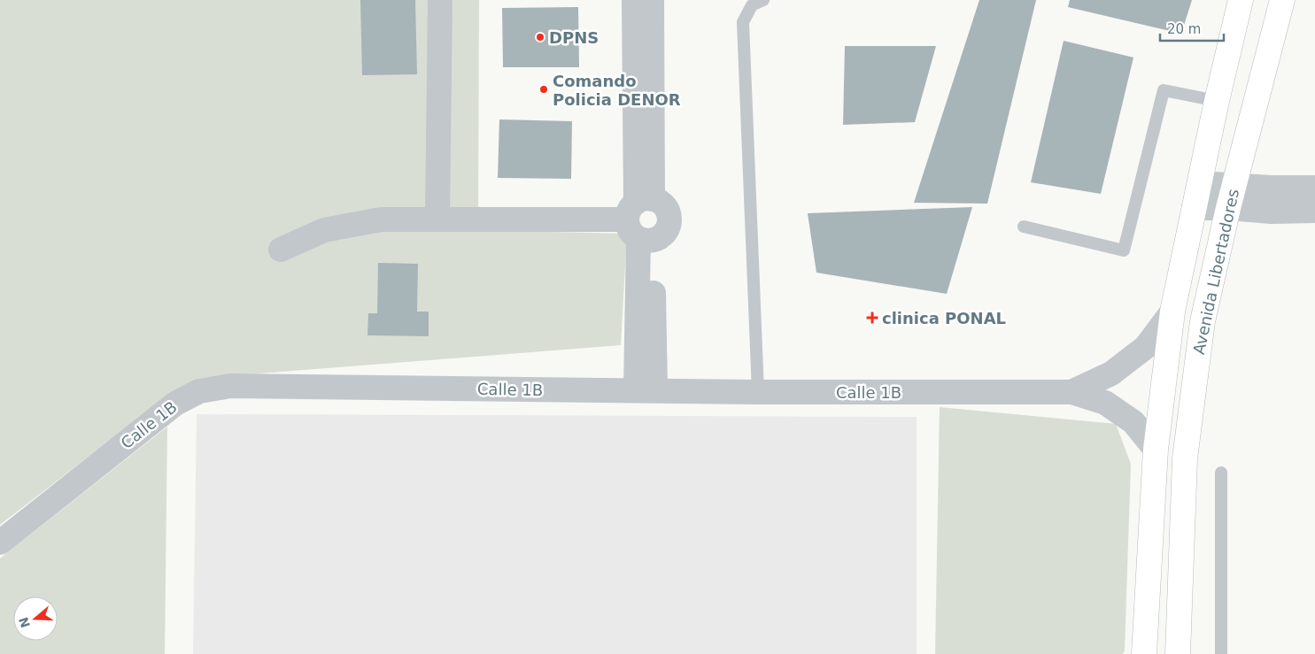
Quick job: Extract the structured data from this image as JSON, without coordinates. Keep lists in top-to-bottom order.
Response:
{
  "streets": {
    "main road": ["Avenida Libertadores"],
    "street": ["Calle 1B"]
  },
  "crossings": [
    ["Avenida Libertadores", "Calle 1B"]
  ],
  "places": {
    "other": ["DPNS", "Comando Policia DENOR"],
    "health": ["clinica PONAL"]
  },
  "scale_bar": "20 m",
  "north": "left"
}
